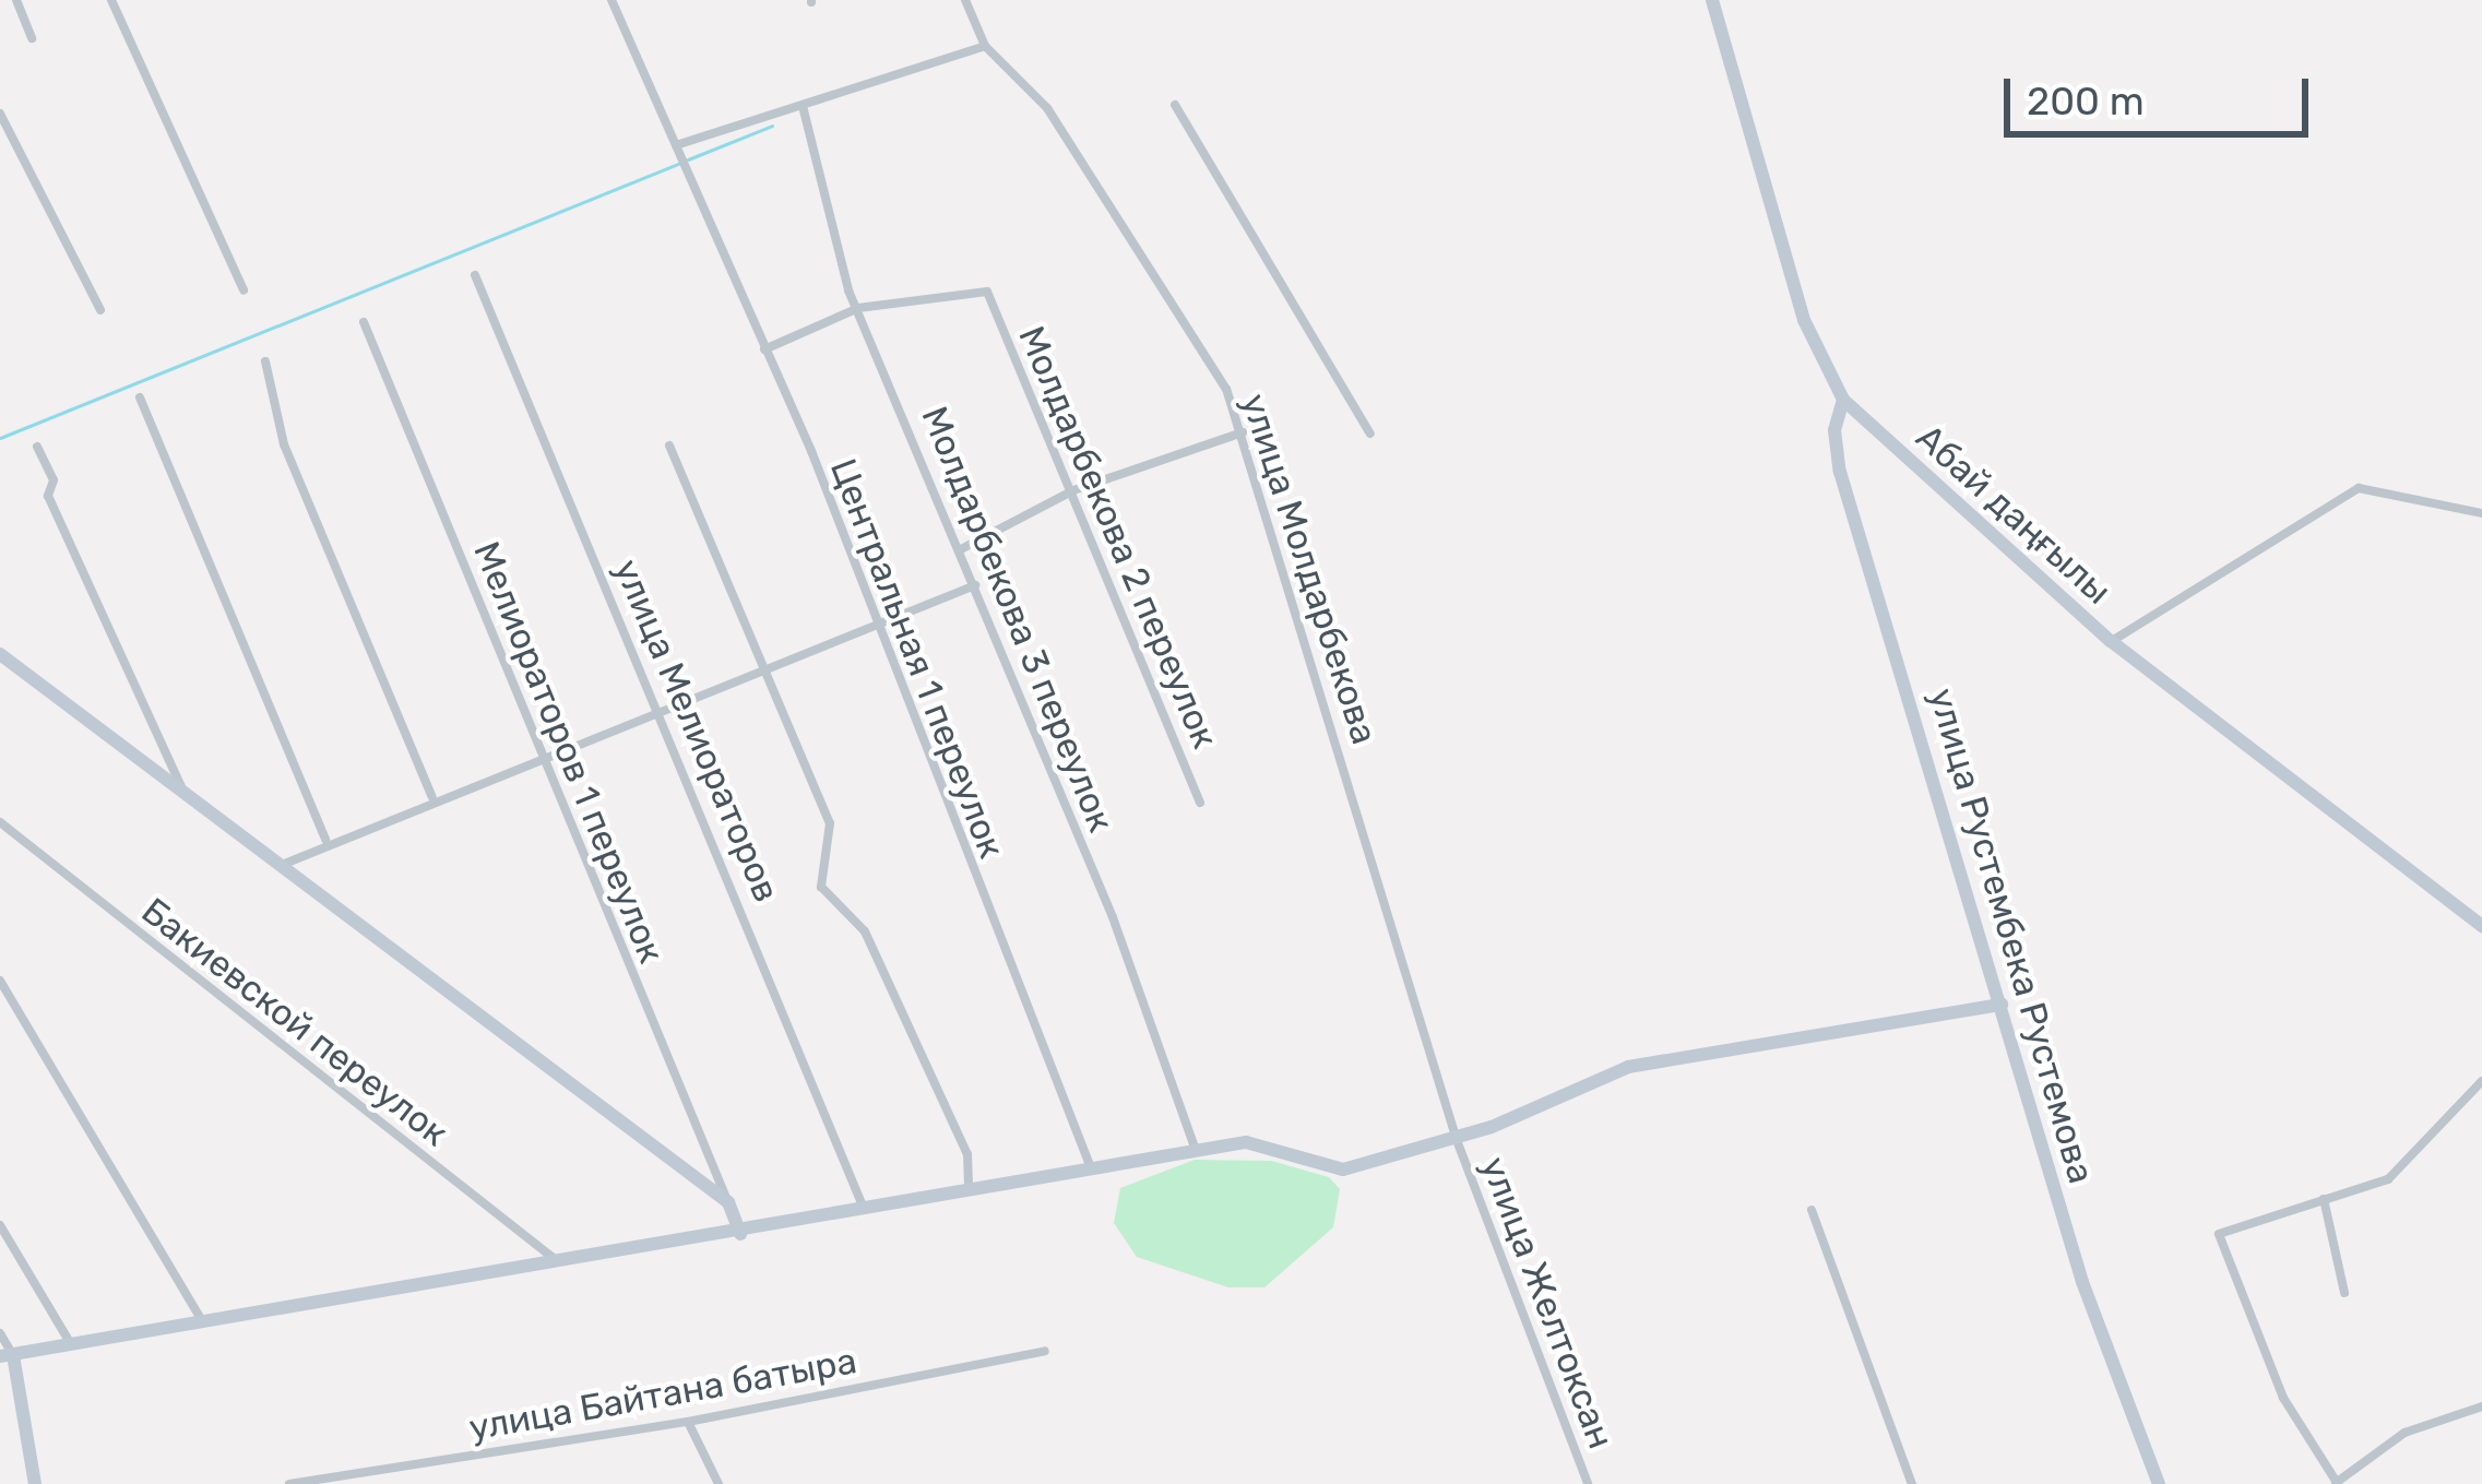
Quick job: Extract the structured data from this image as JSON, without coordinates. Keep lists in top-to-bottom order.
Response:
{
  "streets": {
    "street": [
      "Абай даңғылы",
      "Молдарбекова 2 переулок",
      "улица Молдарбекова",
      "Молдарбекова 3 переулок",
      "Центральная 1 переулок",
      "улица Мелиораторов",
      "Мелиораторов 1 переулок",
      "улица Рустембека Рустемова",
      "Бакиевской переулок",
      "улица Желтоксан",
      "улица Байтана батыра"
    ]
  },
  "crossings": [
    ["Абай даңғылы", "улица Рустембека Рустемова"],
    ["Молдарбекова 2 переулок", "Молдарбекова 3 переулок"],
    ["улица Молдарбекова", "улица Желтоксан"]
  ],
  "scale_bar": "200 m"
}
